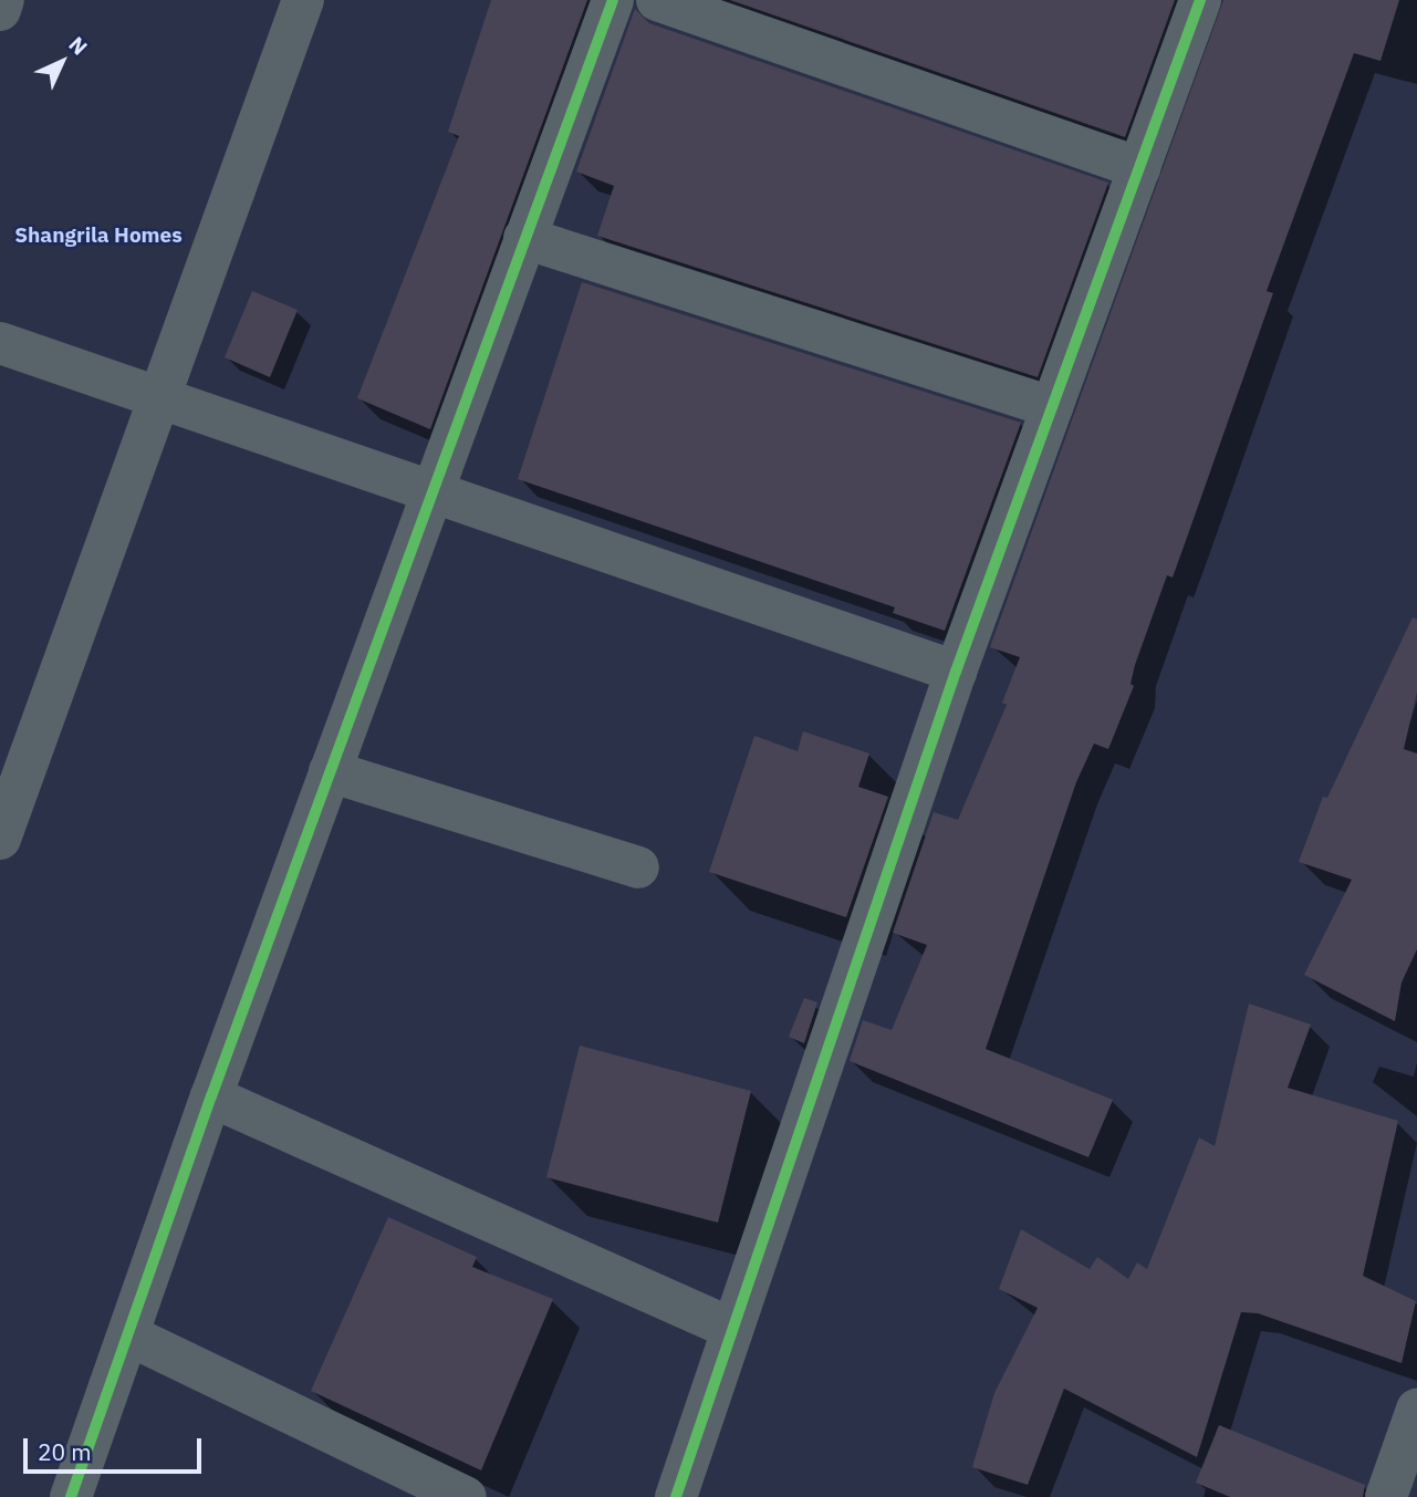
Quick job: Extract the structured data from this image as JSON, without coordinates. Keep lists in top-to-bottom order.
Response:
{
  "districts": ["Shangrila Homes"],
  "scale_bar": "20 m",
  "north": "top right"
}
